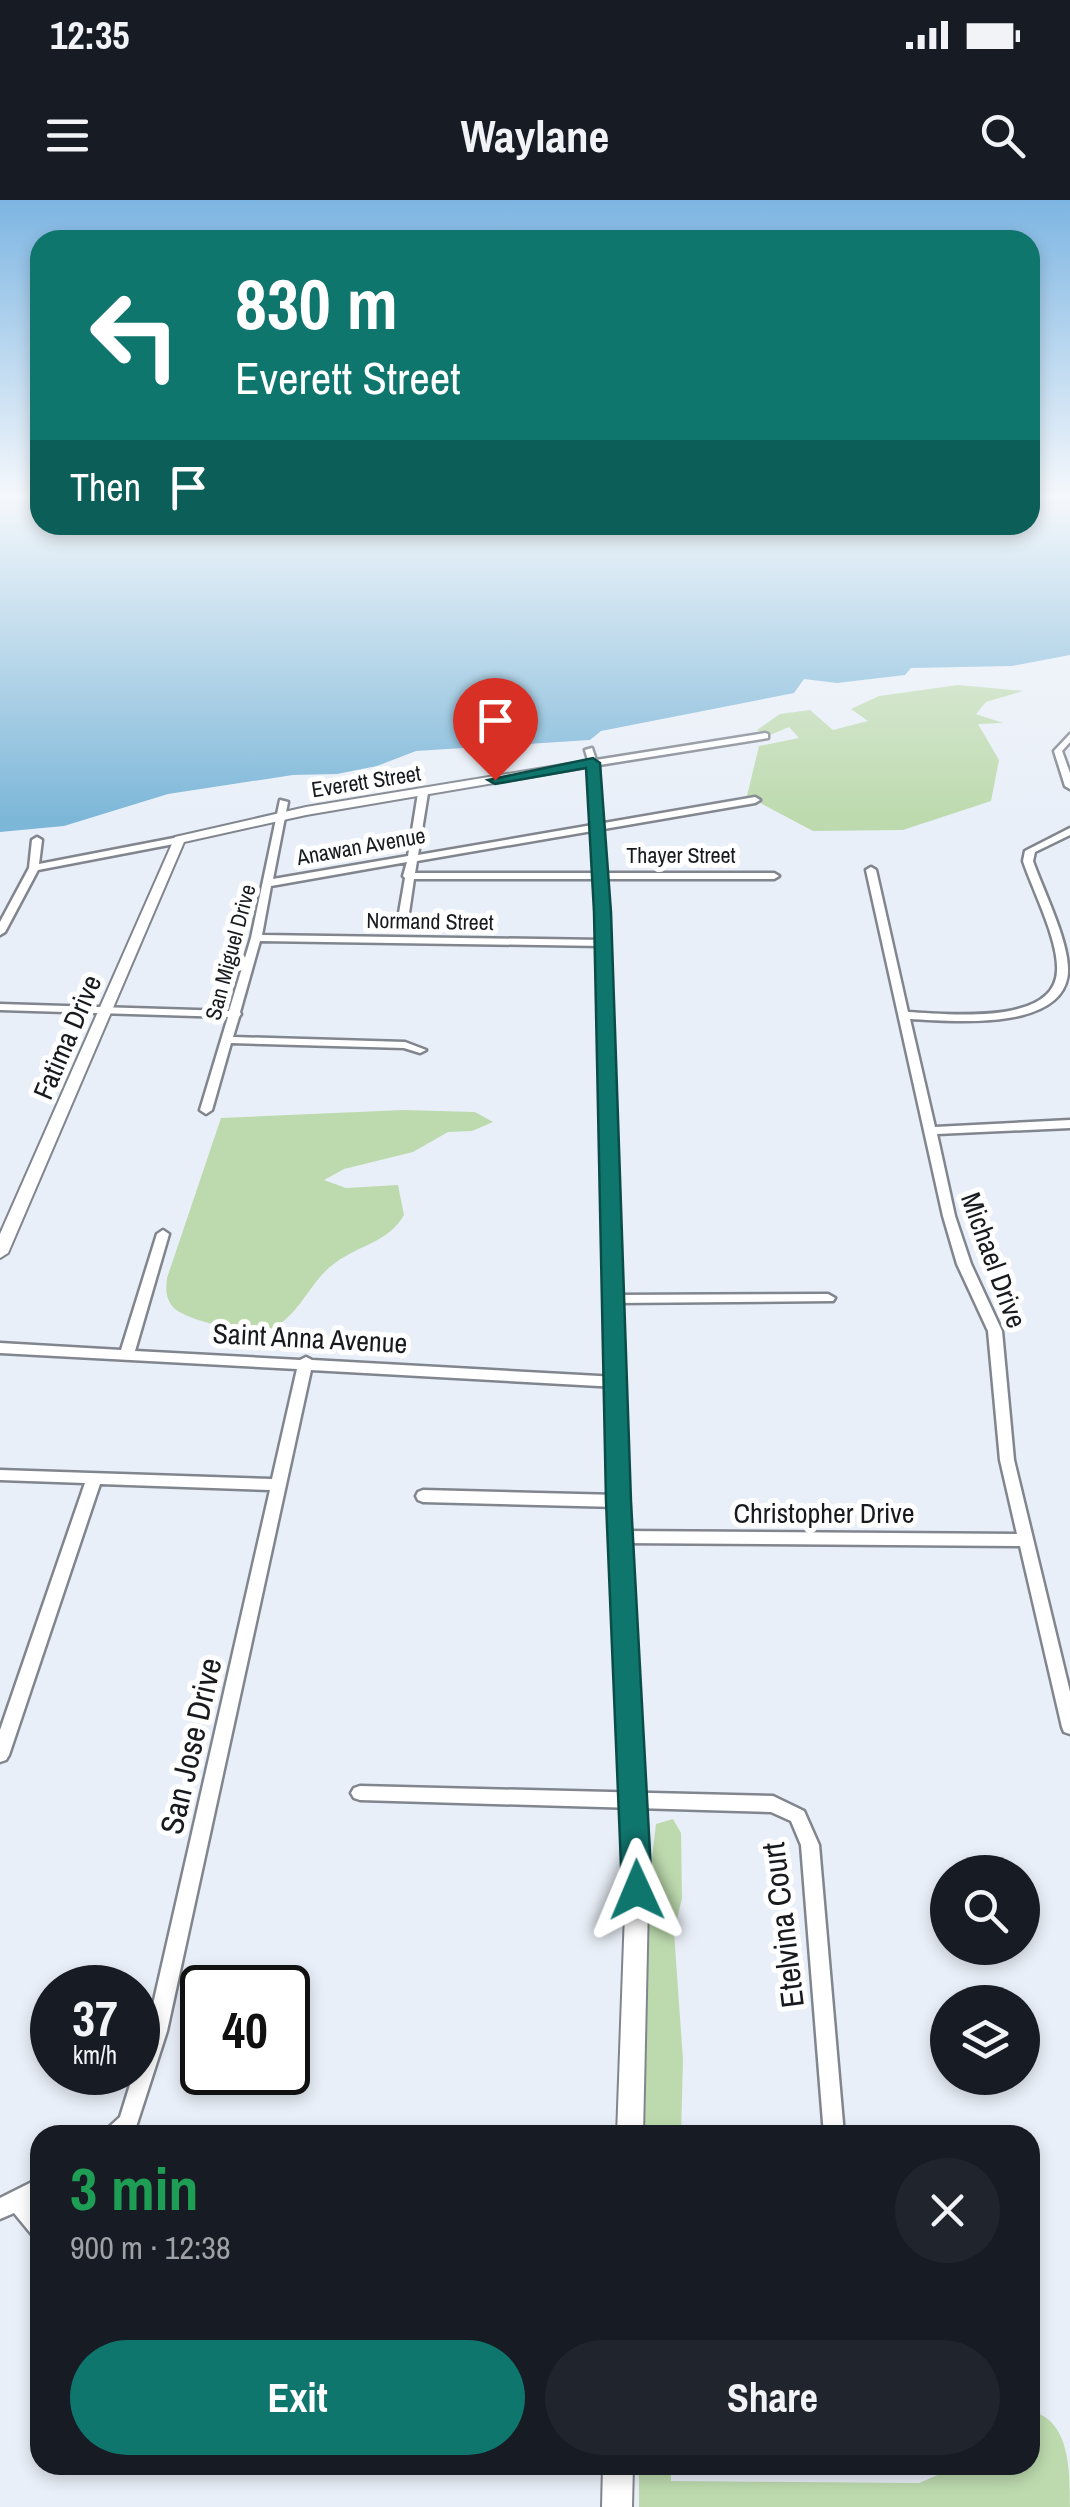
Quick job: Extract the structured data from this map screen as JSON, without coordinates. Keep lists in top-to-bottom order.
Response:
{
  "streets": {
    "street": [
      "Everett Street",
      "Anawan Avenue",
      "Thayer Street",
      "Normand Street",
      "San Miguel Drive",
      "Fatima Drive",
      "Michael Drive",
      "Saint Anna Avenue",
      "Christopher Drive",
      "San Jose Drive",
      "Etelvina Court"
    ]
  },
  "crossings": [
    ["Everett Street", "San Miguel Drive"],
    ["Everett Street", "Fatima Drive"],
    ["Anawan Avenue", "San Miguel Drive"],
    ["Normand Street", "San Miguel Drive"],
    ["Michael Drive", "Christopher Drive"],
    ["Saint Anna Avenue", "San Jose Drive"]
  ],
  "page": {
    "status": "12:35",
    "header": "Waylane",
    "turn": ["830 m", "Everett Street"],
    "then": "Then",
    "speed": "37 km/h",
    "limit": "40",
    "heading": ["3 min", "900 m · 12:38"],
    "buttons": ["Exit", "Share"]
  }
}
